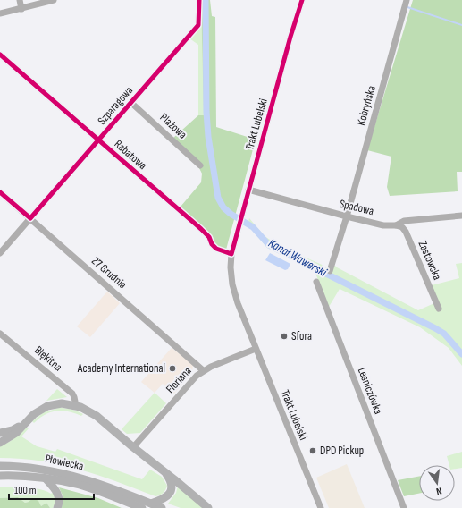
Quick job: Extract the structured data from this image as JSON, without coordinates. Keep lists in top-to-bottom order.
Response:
{
  "streets": {
    "main road": ["Płowiecka"],
    "street": [
      "Szparagowa",
      "Kobryńska",
      "Trakt Lubelski",
      "Plażowa",
      "Rabatowa",
      "Spadowa",
      "Zastowska",
      "27 Grudnia",
      "Błękitna",
      "Floriana",
      "Leśniczówka"
    ]
  },
  "crossings": [
    ["Szparagowa", "Plażowa"],
    ["Szparagowa", "Rabatowa"],
    ["Szparagowa", "27 Grudnia"],
    ["Kobryńska", "Spadowa"],
    ["Trakt Lubelski", "Rabatowa"],
    ["Trakt Lubelski", "Spadowa"],
    ["Trakt Lubelski", "Floriana"],
    ["Spadowa", "Zastowska"],
    ["27 Grudnia", "Floriana"]
  ],
  "water": ["Kanał Wawerski"],
  "places": ["Sfora", "Academy International", "DPD Pickup"],
  "scale_bar": "100 m",
  "north": "bottom"
}
